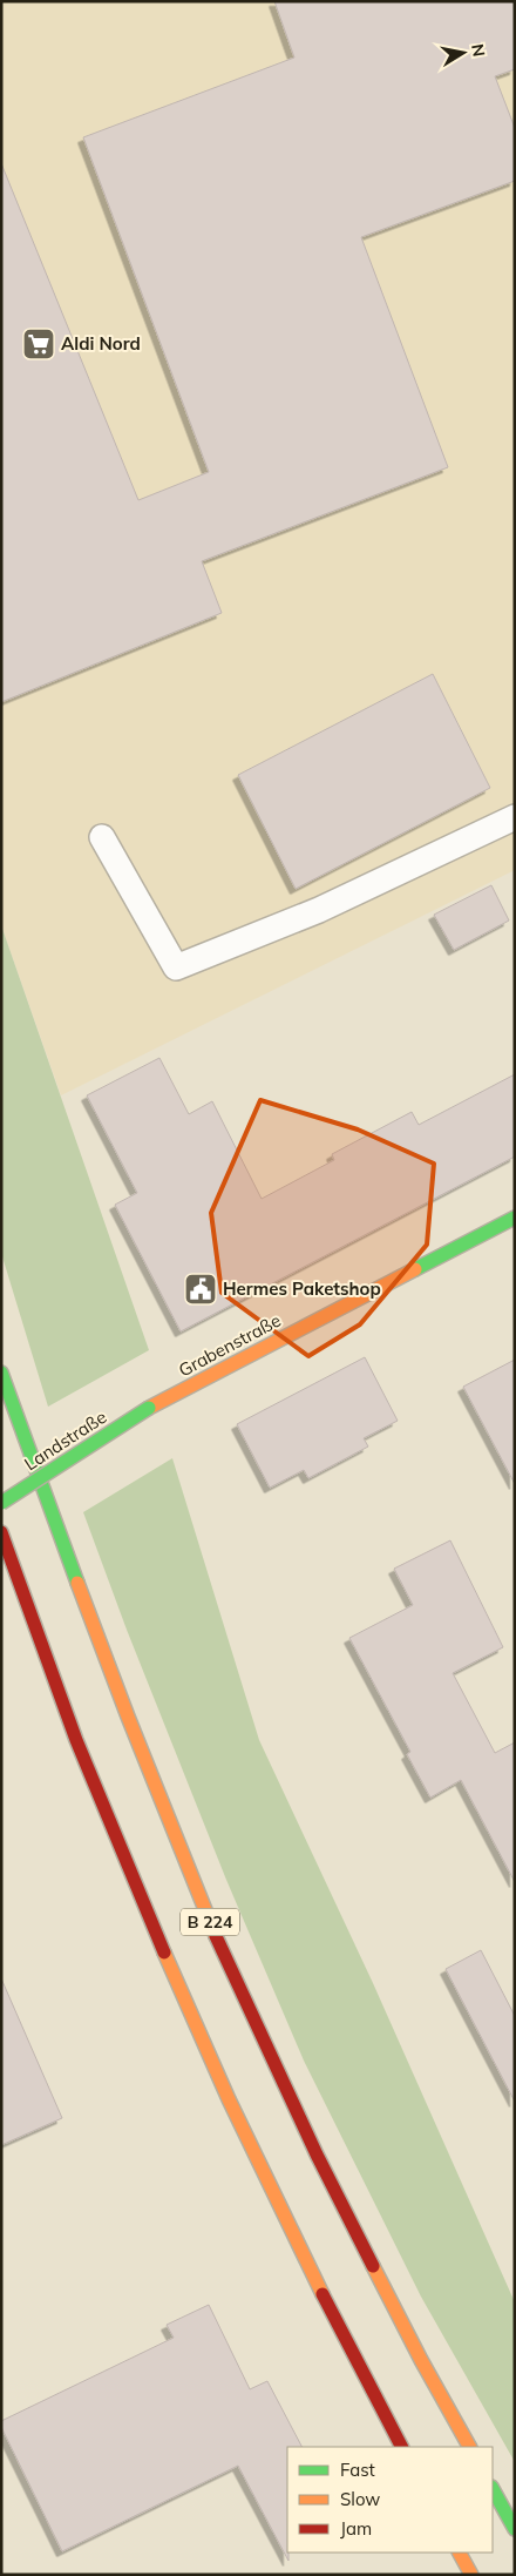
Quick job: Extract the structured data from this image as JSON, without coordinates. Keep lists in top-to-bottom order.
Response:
{
  "streets": {
    "main road": ["Grabenstraße", "Landstraße", "B 224"]
  },
  "crossings": [
    ["Grabenstraße", "Landstraße"]
  ],
  "places": {
    "supermarket": ["Aldi Nord"],
    "public building": ["Hermes Paketshop"]
  },
  "legend": ["Fast", "Slow", "Jam"],
  "north": "right"
}
